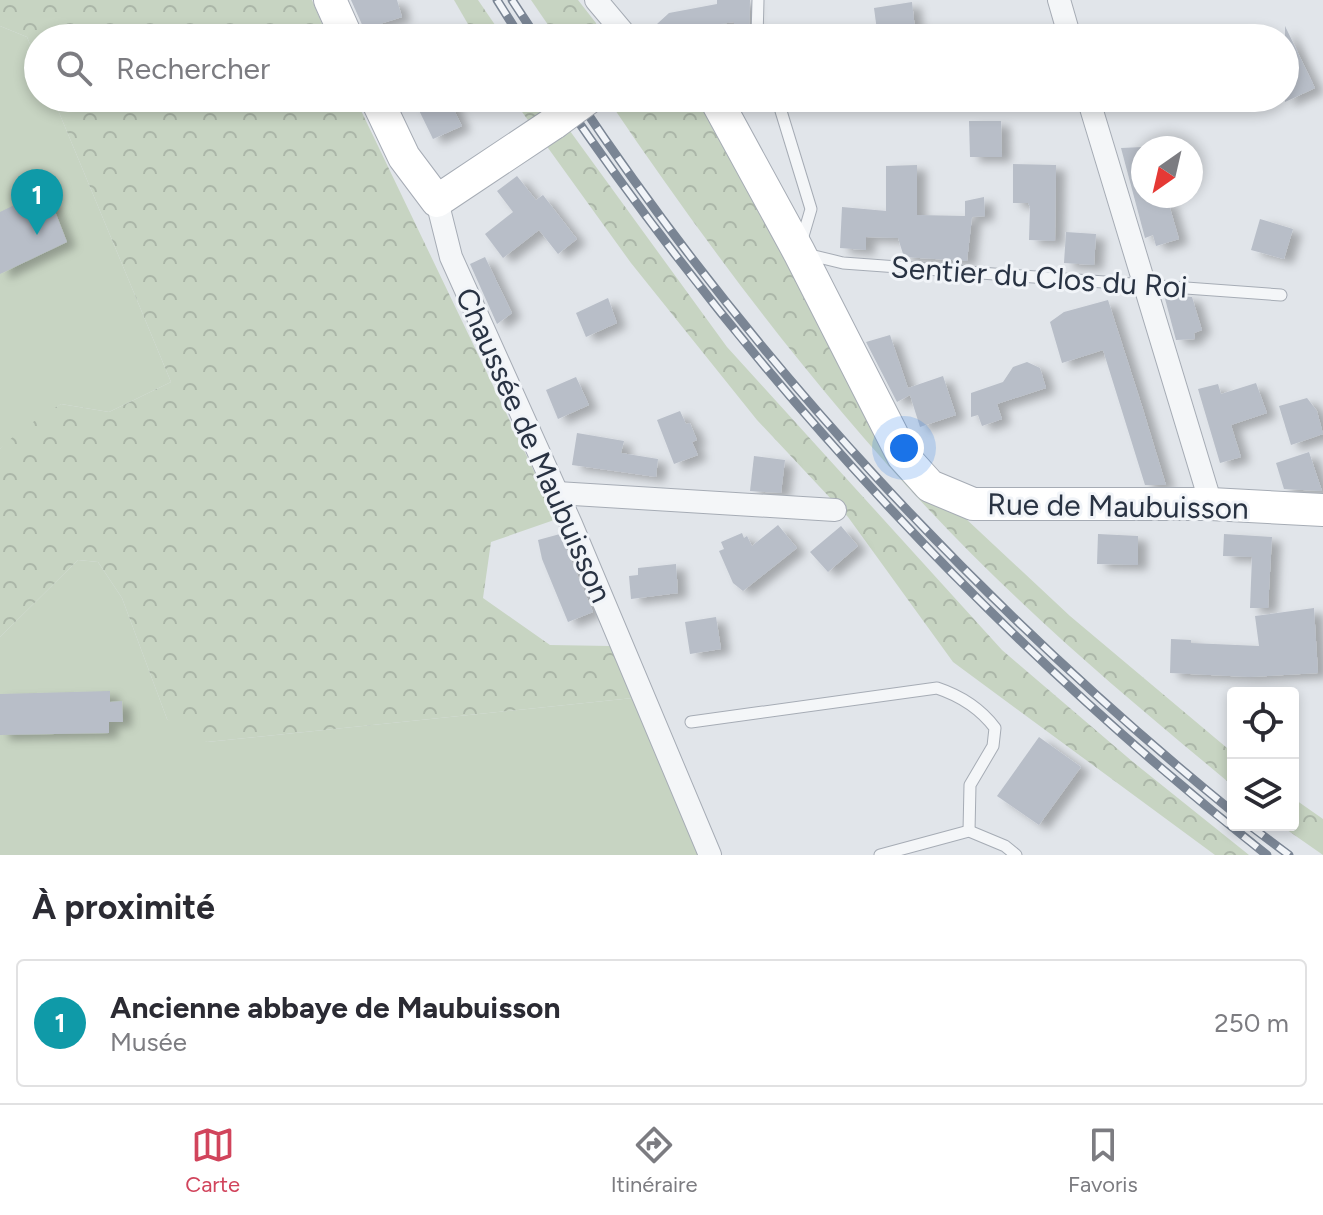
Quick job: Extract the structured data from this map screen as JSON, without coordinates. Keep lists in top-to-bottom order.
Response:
{
  "streets": {
    "street": ["Chaussée de Maubuisson", "Rue de Maubuisson"],
    "lane": ["Sentier du Clos du Roi"]
  },
  "crossings": [
    ["Sentier du Clos du Roi", "Rue de Maubuisson"]
  ],
  "north": "bottom left",
  "page": {
    "search": "Rechercher",
    "pins": "1",
    "heading": "À proximité",
    "list": [
      {
        "mark": "1",
        "name": "Ancienne abbaye de Maubuisson",
        "note": "Musée",
        "value": "250 m"
      }
    ],
    "nav": ["Carte", "Itinéraire", "Favoris"]
  }
}
